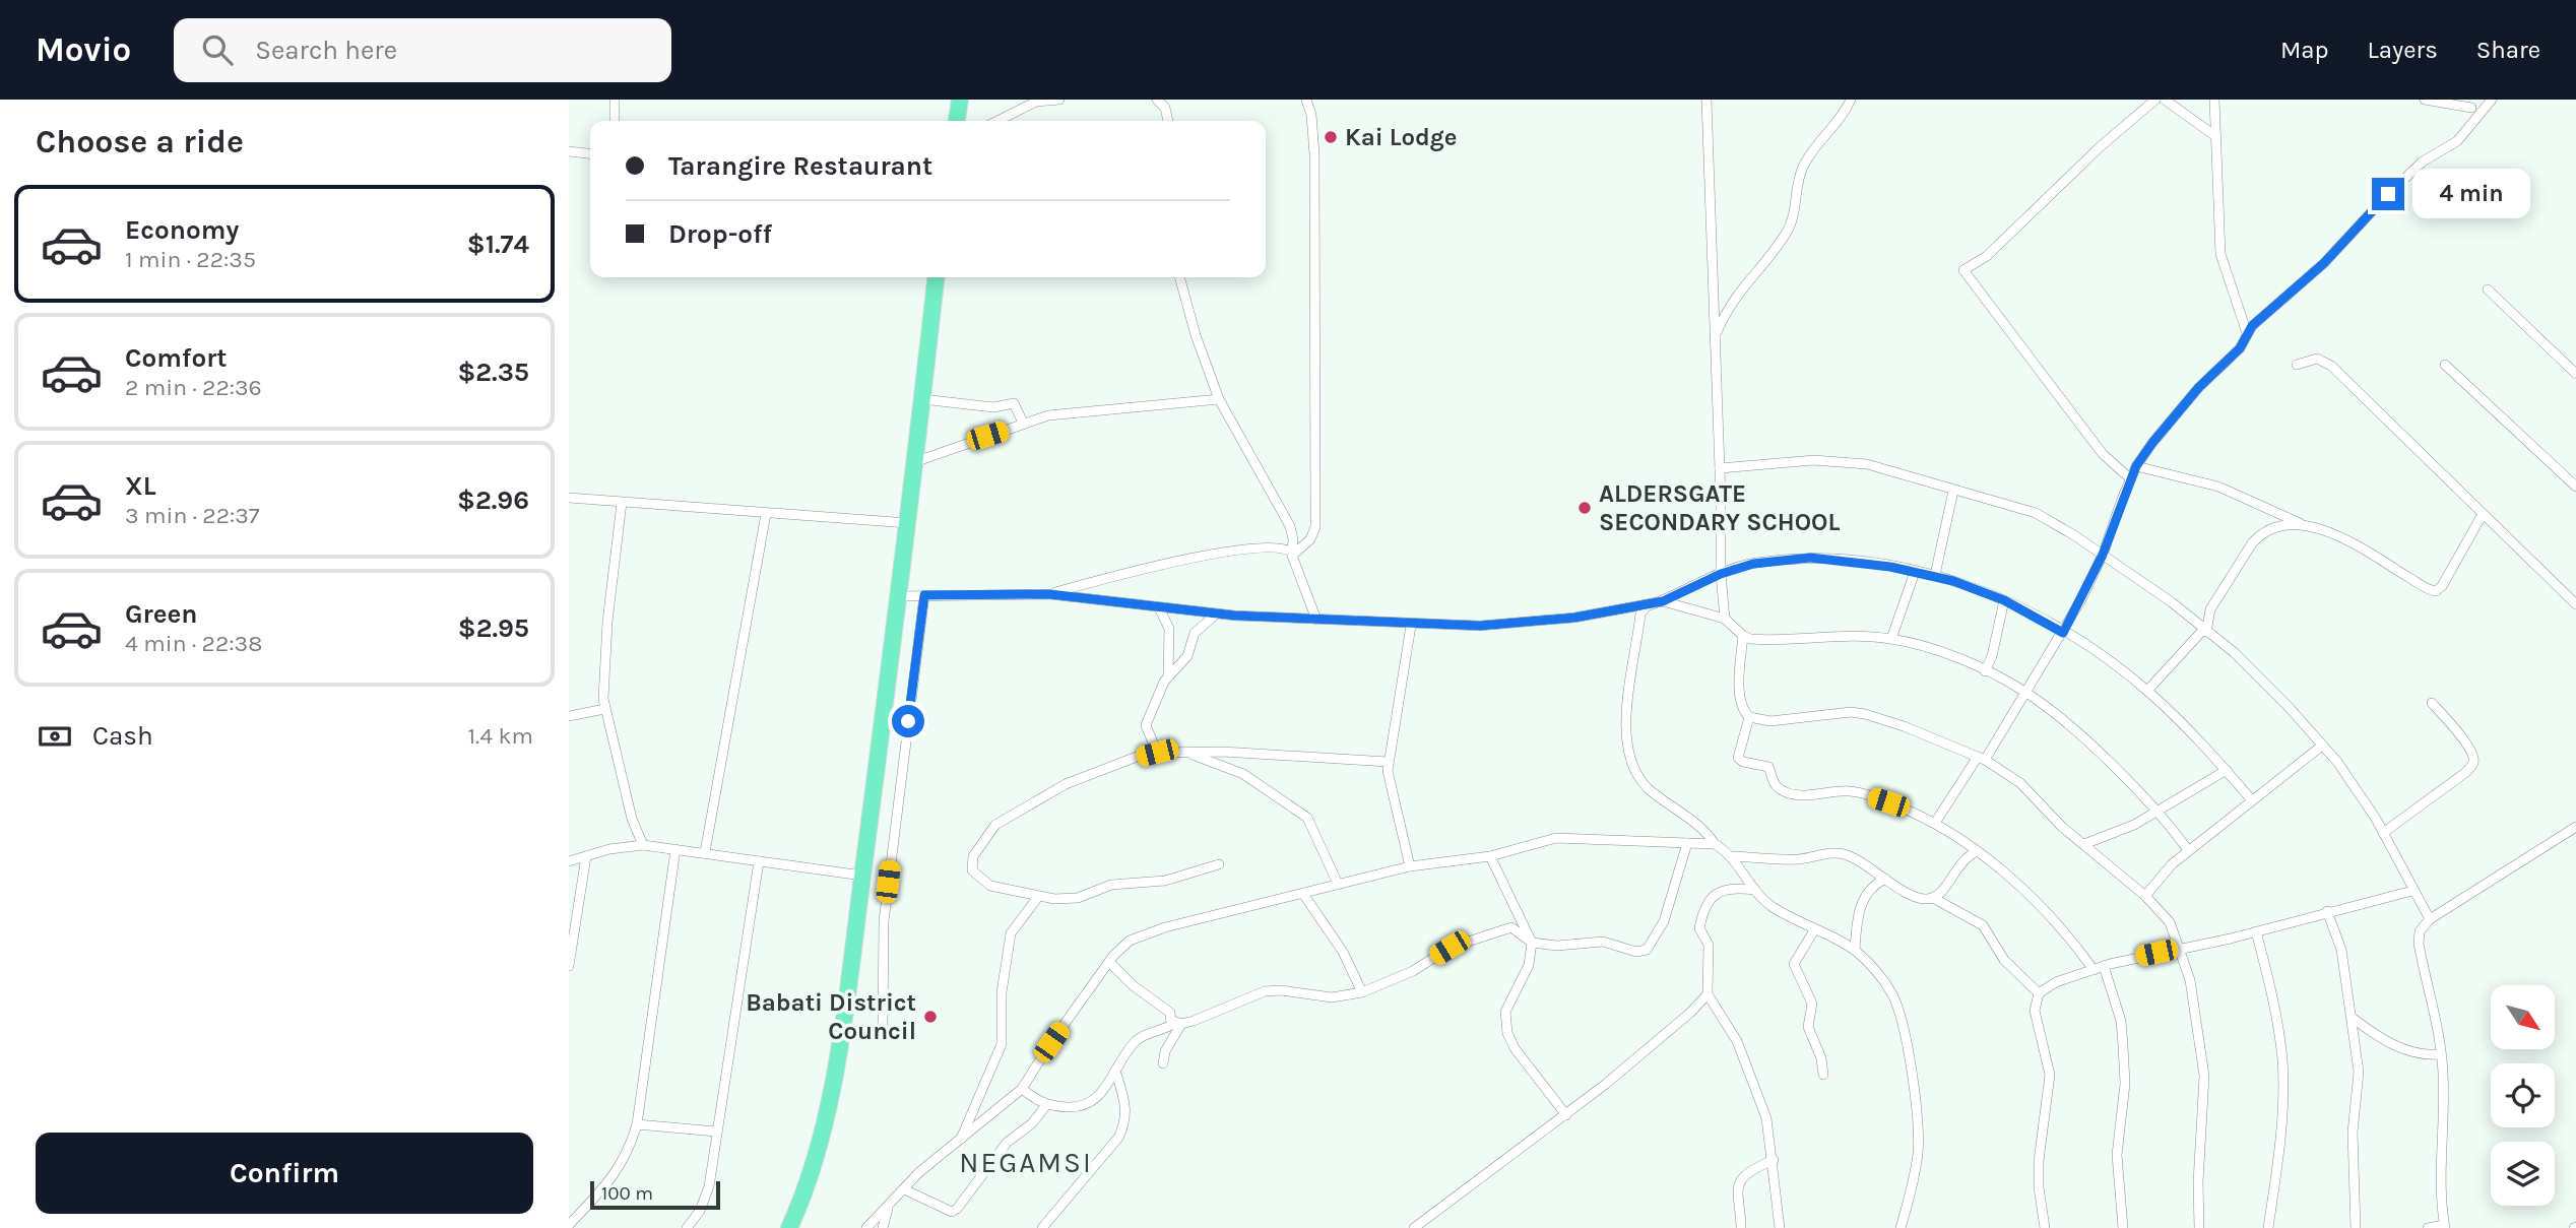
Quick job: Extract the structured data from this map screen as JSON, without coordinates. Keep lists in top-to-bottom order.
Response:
{
  "districts": ["NEGAMSI"],
  "places": ["Kai Lodge", "ALDERSGATE SECONDARY SCHOOL", "Babati District Council"],
  "scale_bar": "100 m",
  "north": "bottom right",
  "page": {
    "header": "Movio",
    "search": "Search here",
    "nav": ["Map", "Layers", "Share"],
    "heading": "Choose a ride",
    "banner": ["Tarangire Restaurant", "Drop-off"],
    "bubble": "4 min",
    "list": [
      {
        "name": "Economy",
        "note": "1 min · 22:35",
        "value": "$1.74"
      },
      {
        "name": "Comfort",
        "note": "2 min · 22:36",
        "value": "$2.35"
      },
      {
        "name": "XL",
        "note": "3 min · 22:37",
        "value": "$2.96"
      },
      {
        "name": "Green",
        "note": "4 min · 22:38",
        "value": "$2.95"
      }
    ],
    "pay": ["Cash", "1.4 km"],
    "buttons": "Confirm",
    "scale": "100 m"
  }
}
